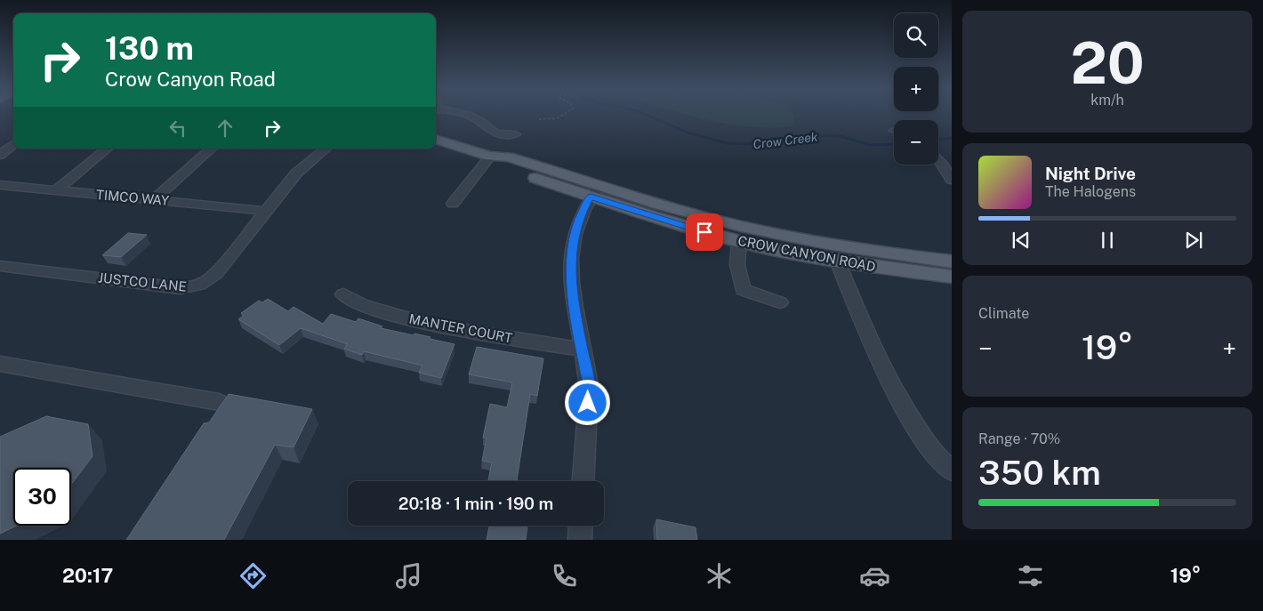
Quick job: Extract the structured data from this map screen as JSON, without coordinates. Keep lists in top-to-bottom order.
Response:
{
  "streets": {
    "main road": ["CROW CANYON ROAD"],
    "street": ["TIMCO WAY", "JUSTCO LANE", "MANTER COURT"]
  },
  "crossings": [
    ["TIMCO WAY", "JUSTCO LANE"]
  ],
  "water": ["Crow Creek"],
  "page": {
    "tile": [
      ["20", "km/h"],
      "Climate",
      ["Range · 70%", "350 km"]
    ],
    "map_buttons": ["+", "−"],
    "turn": ["130 m", "Crow Canyon Road"],
    "song": ["Night Drive", "The Halogens"],
    "heat": ["−", "19°", "+"],
    "limit": "30",
    "trip": "20:18 · 1 min · 190 m",
    "tabs": ["20:17", "19°"]
  }
}
